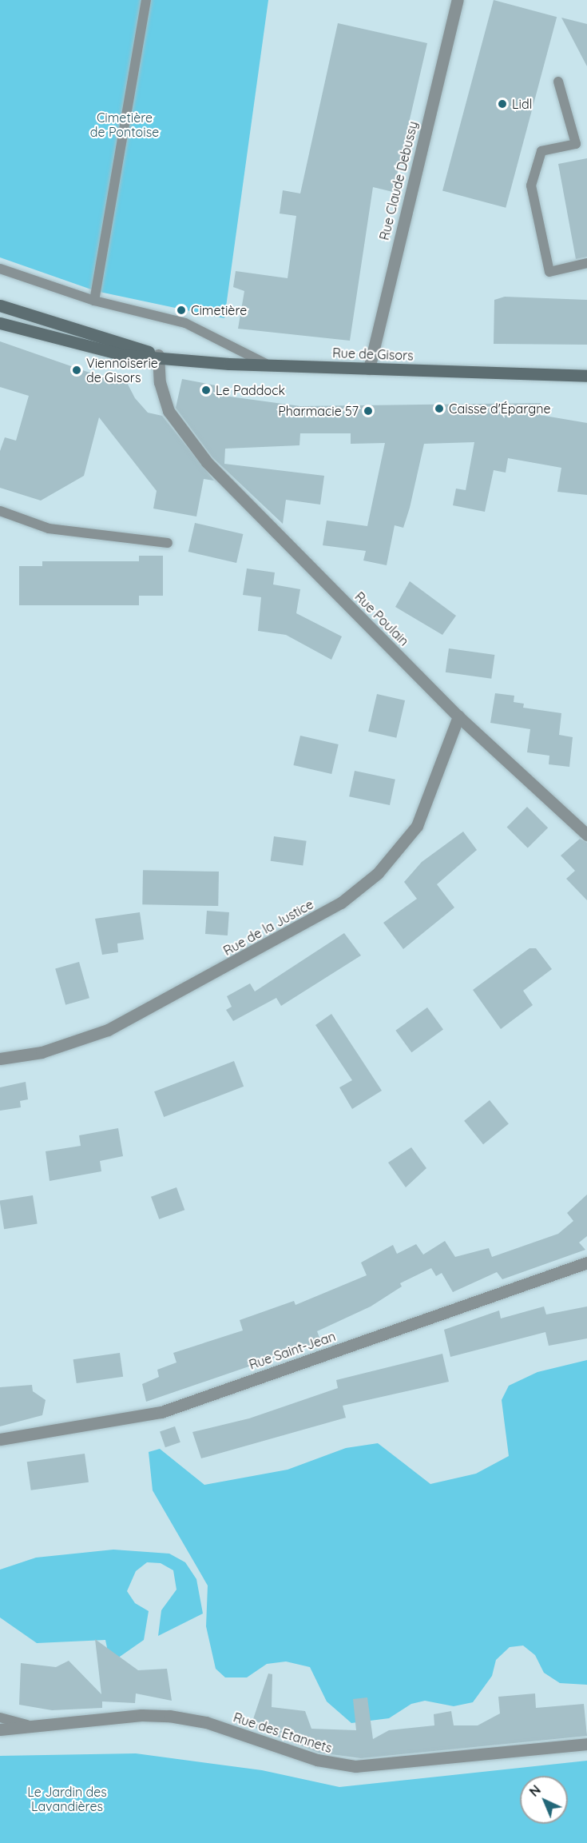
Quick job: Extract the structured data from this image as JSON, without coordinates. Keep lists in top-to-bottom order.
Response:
{
  "streets": {
    "main road": ["Rue de Gisors"],
    "street": [
      "Rue Claude Debussy",
      "Rue Poulain",
      "Rue de la Justice",
      "Rue Saint-Jean",
      "Rue des Etannets"
    ]
  },
  "crossings": [
    ["Rue Claude Debussy", "Rue de Gisors"],
    ["Rue de Gisors", "Rue Poulain"],
    ["Rue Poulain", "Rue de la Justice"]
  ],
  "parks": ["Cimetière de Pontoise", "Le Jardin des Lavandières"],
  "places": [
    "Lidl",
    "Cimetière",
    "Viennoiserie de Gisors",
    "Le Paddock",
    "Caisse d'Épargne",
    "Pharmacie 57"
  ],
  "north": "top left"
}
